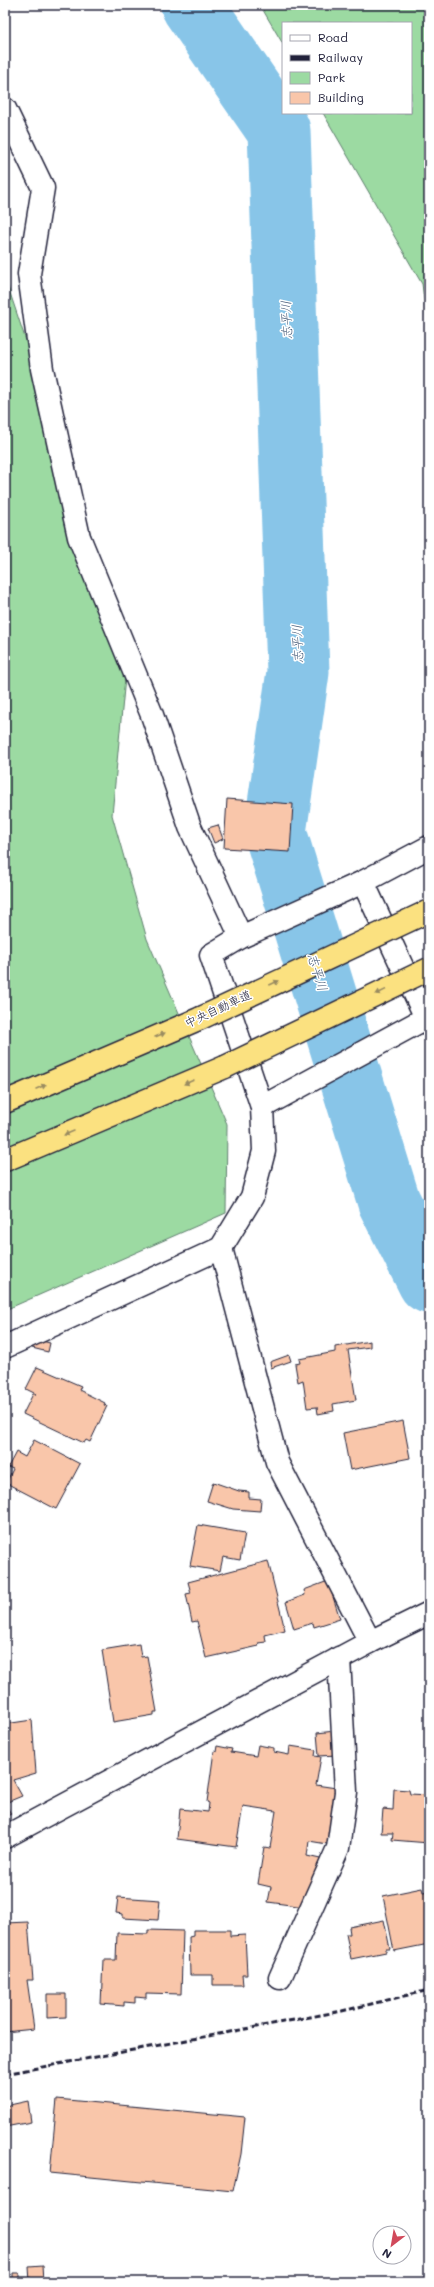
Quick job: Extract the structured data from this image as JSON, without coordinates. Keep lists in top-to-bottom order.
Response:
{
  "streets": {
    "highway": ["中央自動車道"]
  },
  "water": ["志平川"],
  "legend": [
    "Road",
    "Railway",
    "Park",
    "Building"
  ],
  "north": "bottom left"
}
